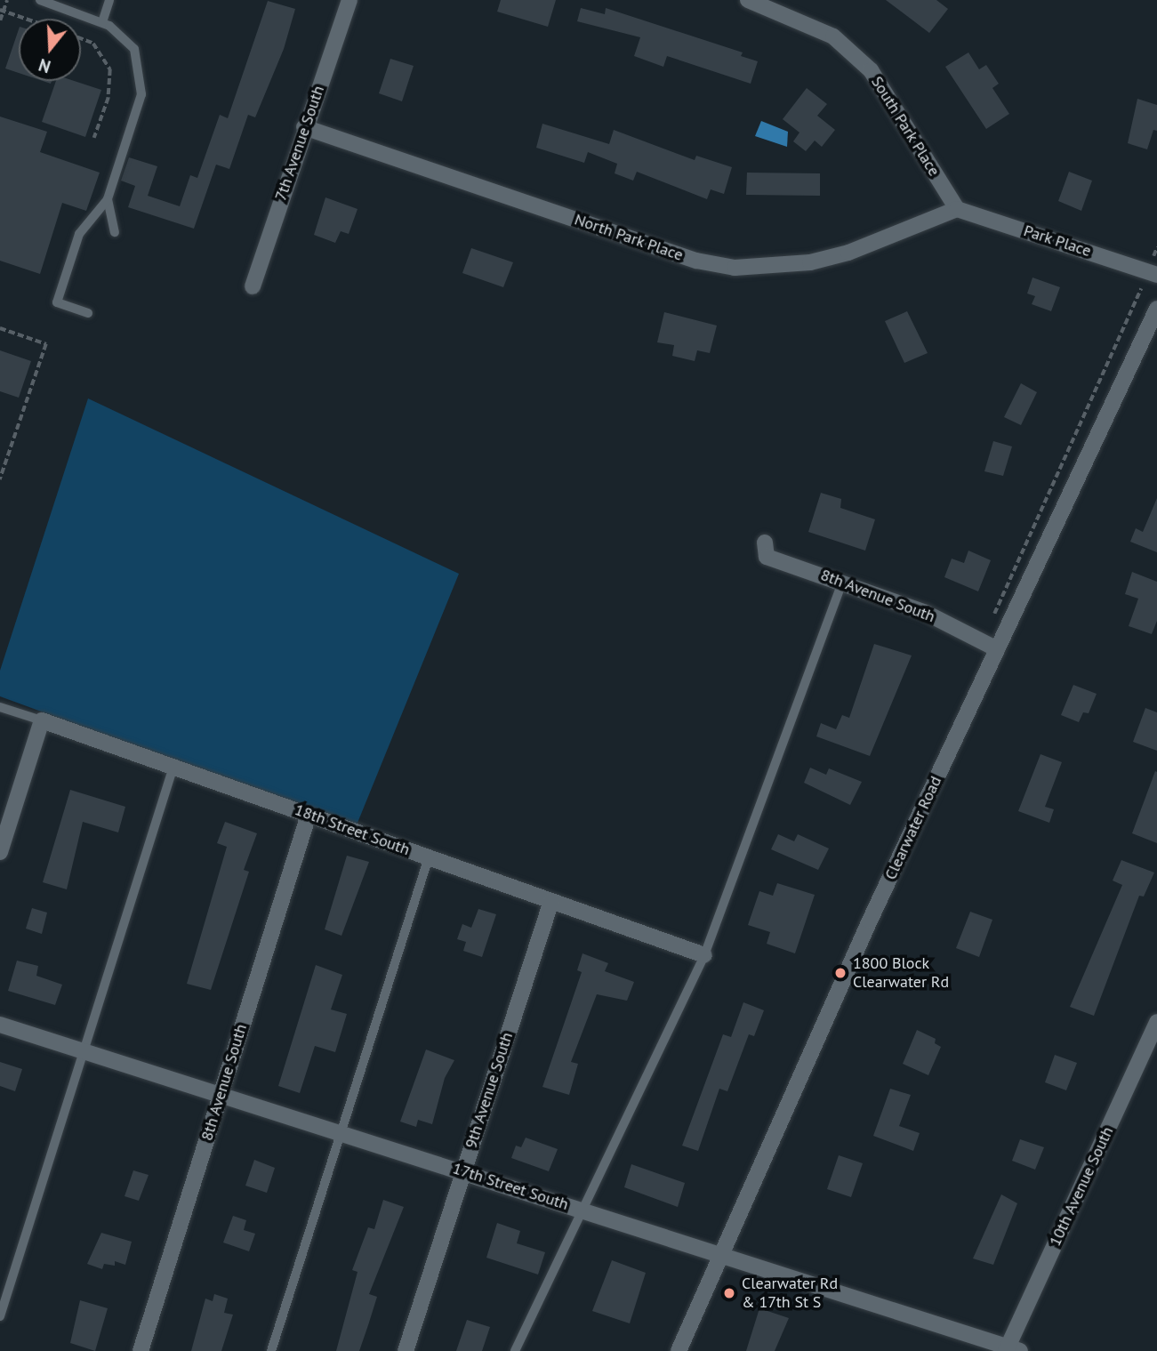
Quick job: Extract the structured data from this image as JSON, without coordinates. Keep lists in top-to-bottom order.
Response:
{
  "streets": {
    "street": [
      "South Park Place",
      "7th Avenue South",
      "North Park Place",
      "Park Place",
      "8th Avenue South",
      "Clearwater Road",
      "18th Street South",
      "9th Avenue South",
      "17th Street South",
      "10th Avenue South"
    ]
  },
  "crossings": [
    ["South Park Place", "North Park Place"],
    ["South Park Place", "Park Place"],
    ["7th Avenue South", "North Park Place"],
    ["North Park Place", "Park Place"],
    ["8th Avenue South", "Clearwater Road"],
    ["8th Avenue South", "18th Street South"],
    ["8th Avenue South", "17th Street South"],
    ["Clearwater Road", "17th Street South"],
    ["18th Street South", "9th Avenue South"],
    ["9th Avenue South", "17th Street South"],
    ["17th Street South", "10th Avenue South"]
  ],
  "places": ["1800 Block Clearwater Rd", "Clearwater Rd & 17th St S"],
  "north": "bottom"
}
